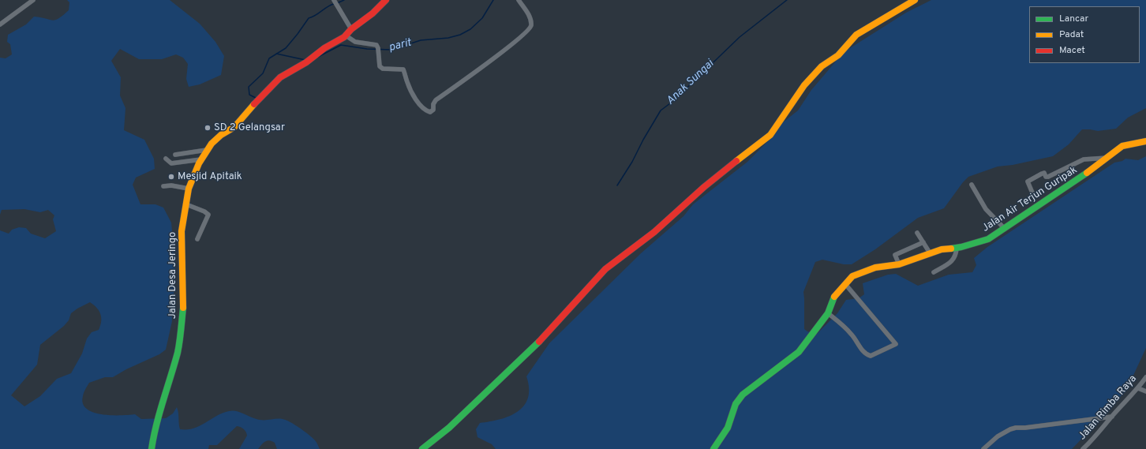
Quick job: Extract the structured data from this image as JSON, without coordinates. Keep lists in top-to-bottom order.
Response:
{
  "streets": {
    "street": ["Jalan Air Terjun Guripak", "Jalan Desa Jeringo", "Jalan Rimba Raya"]
  },
  "water": ["parit", "Anak Sungai"],
  "places": ["SD 2 Gelangsar", "Mesjid Apitaik"],
  "legend": ["Lancar", "Padat", "Macet"]
}
